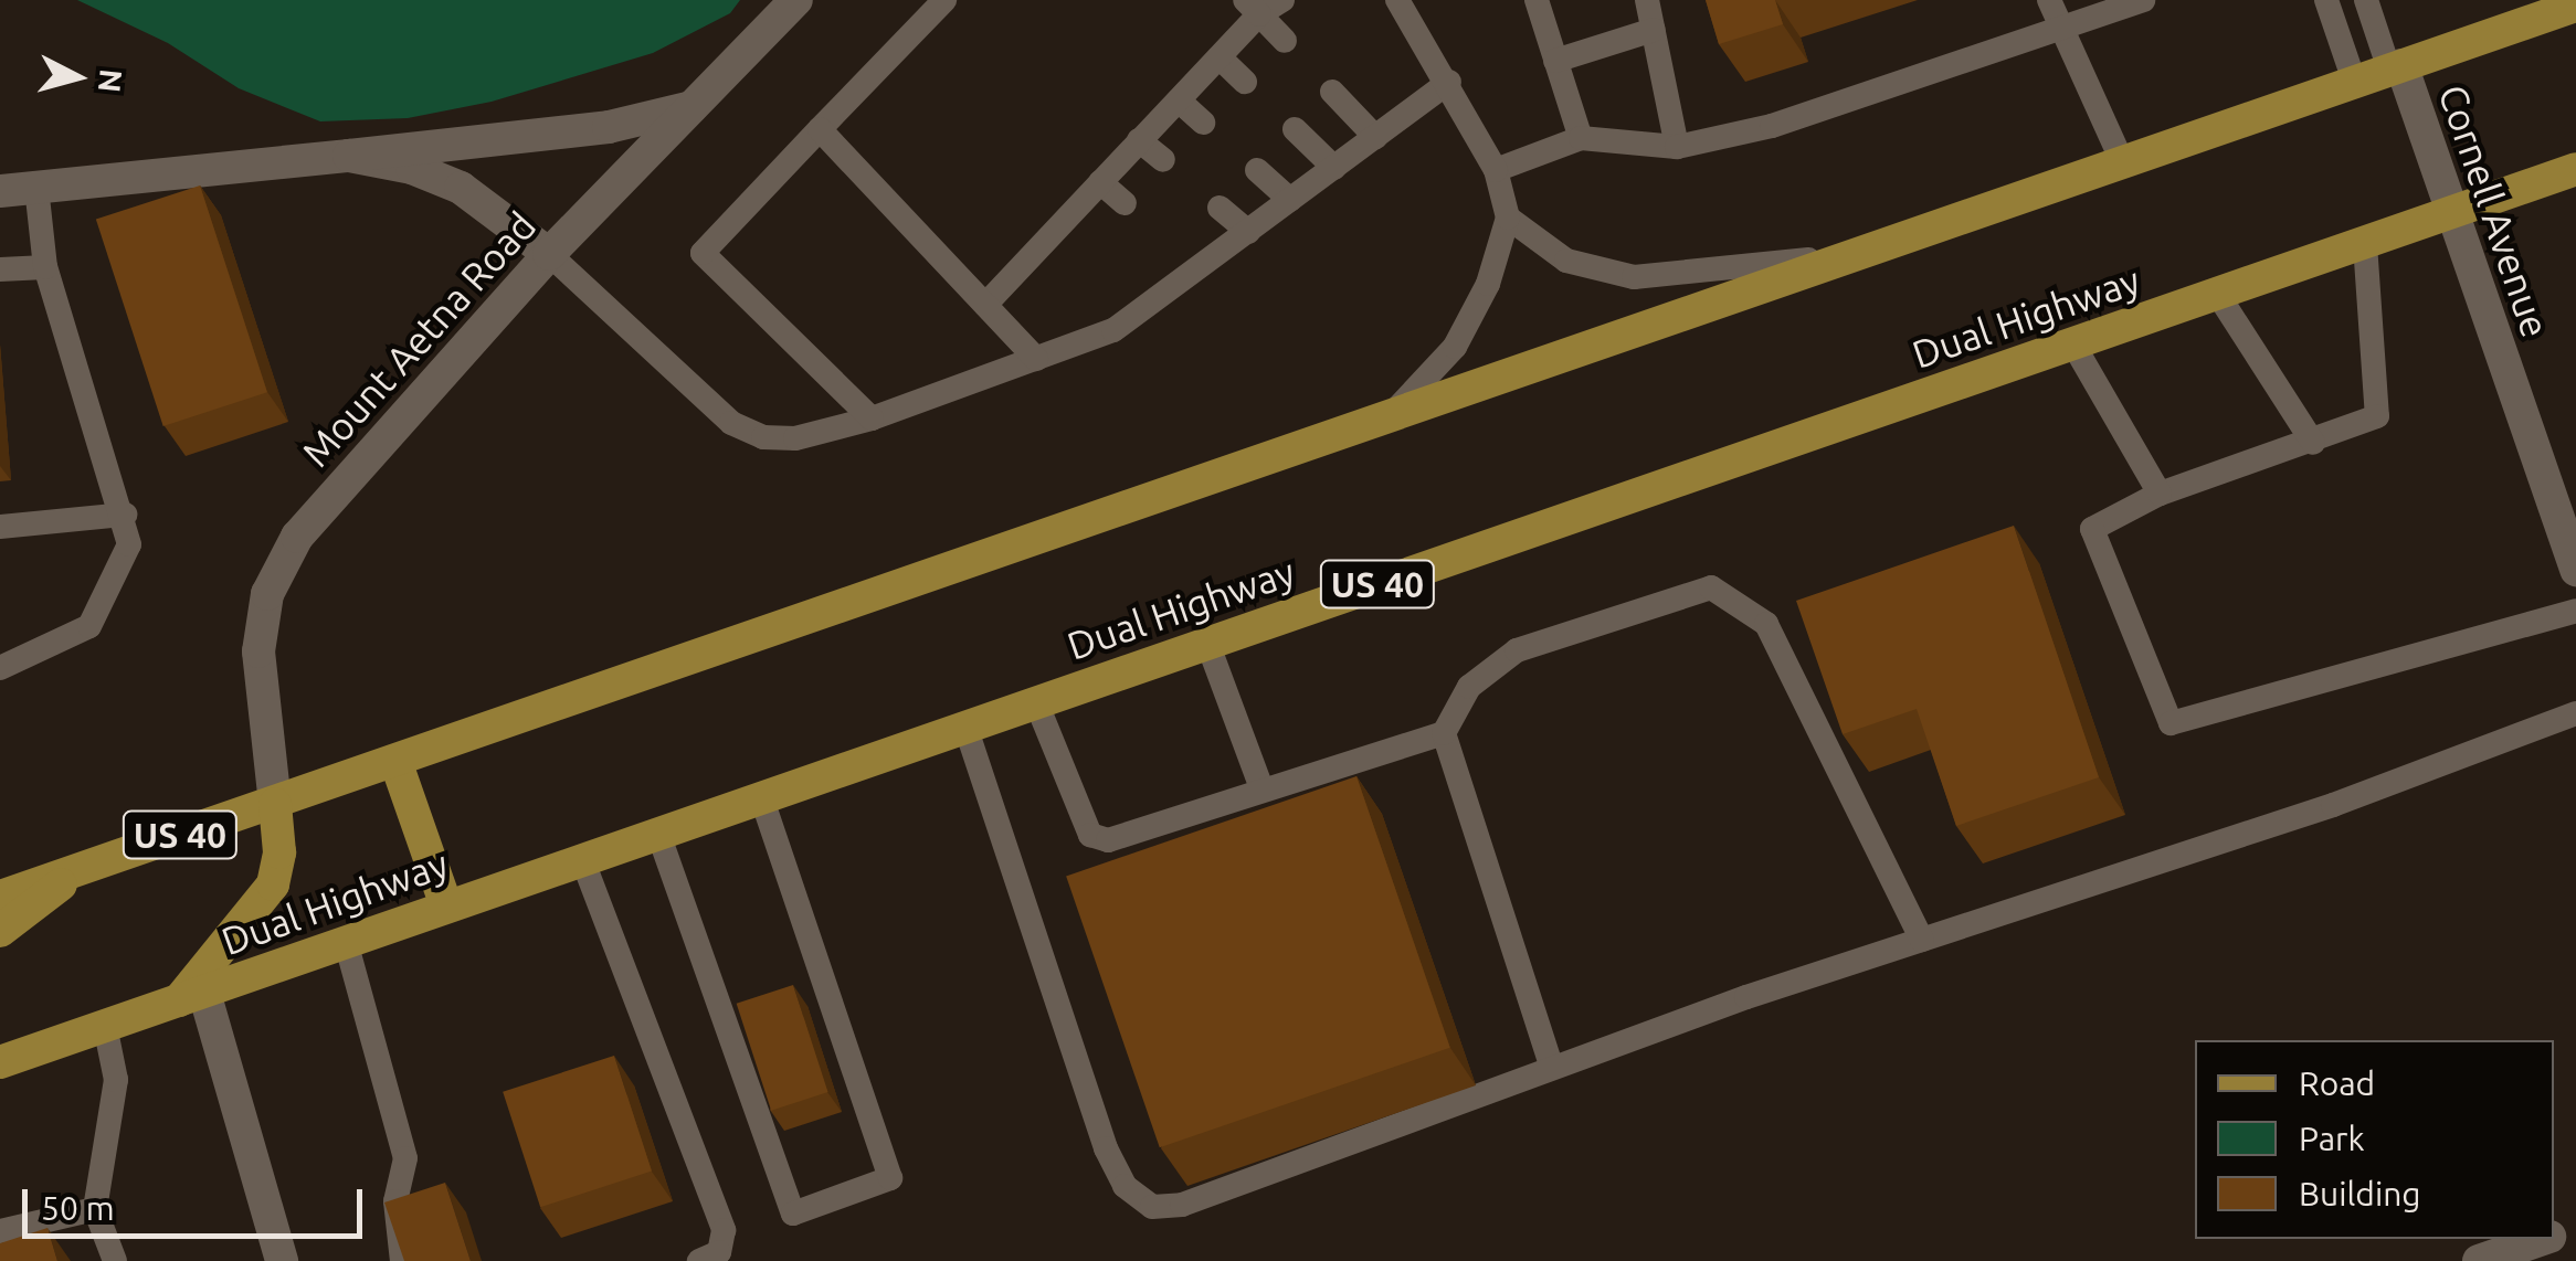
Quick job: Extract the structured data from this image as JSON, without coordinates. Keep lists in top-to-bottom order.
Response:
{
  "streets": {
    "main road": ["Dual Highway", "US 40"],
    "street": ["Cornell Avenue", "Mount Aetna Road"]
  },
  "crossings": [
    ["Cornell Avenue", "Dual Highway"],
    ["Cornell Avenue", "US 40"],
    ["Mount Aetna Road", "US 40"]
  ],
  "legend": ["Road", "Park", "Building"],
  "scale_bar": "50 m",
  "north": "right"
}
